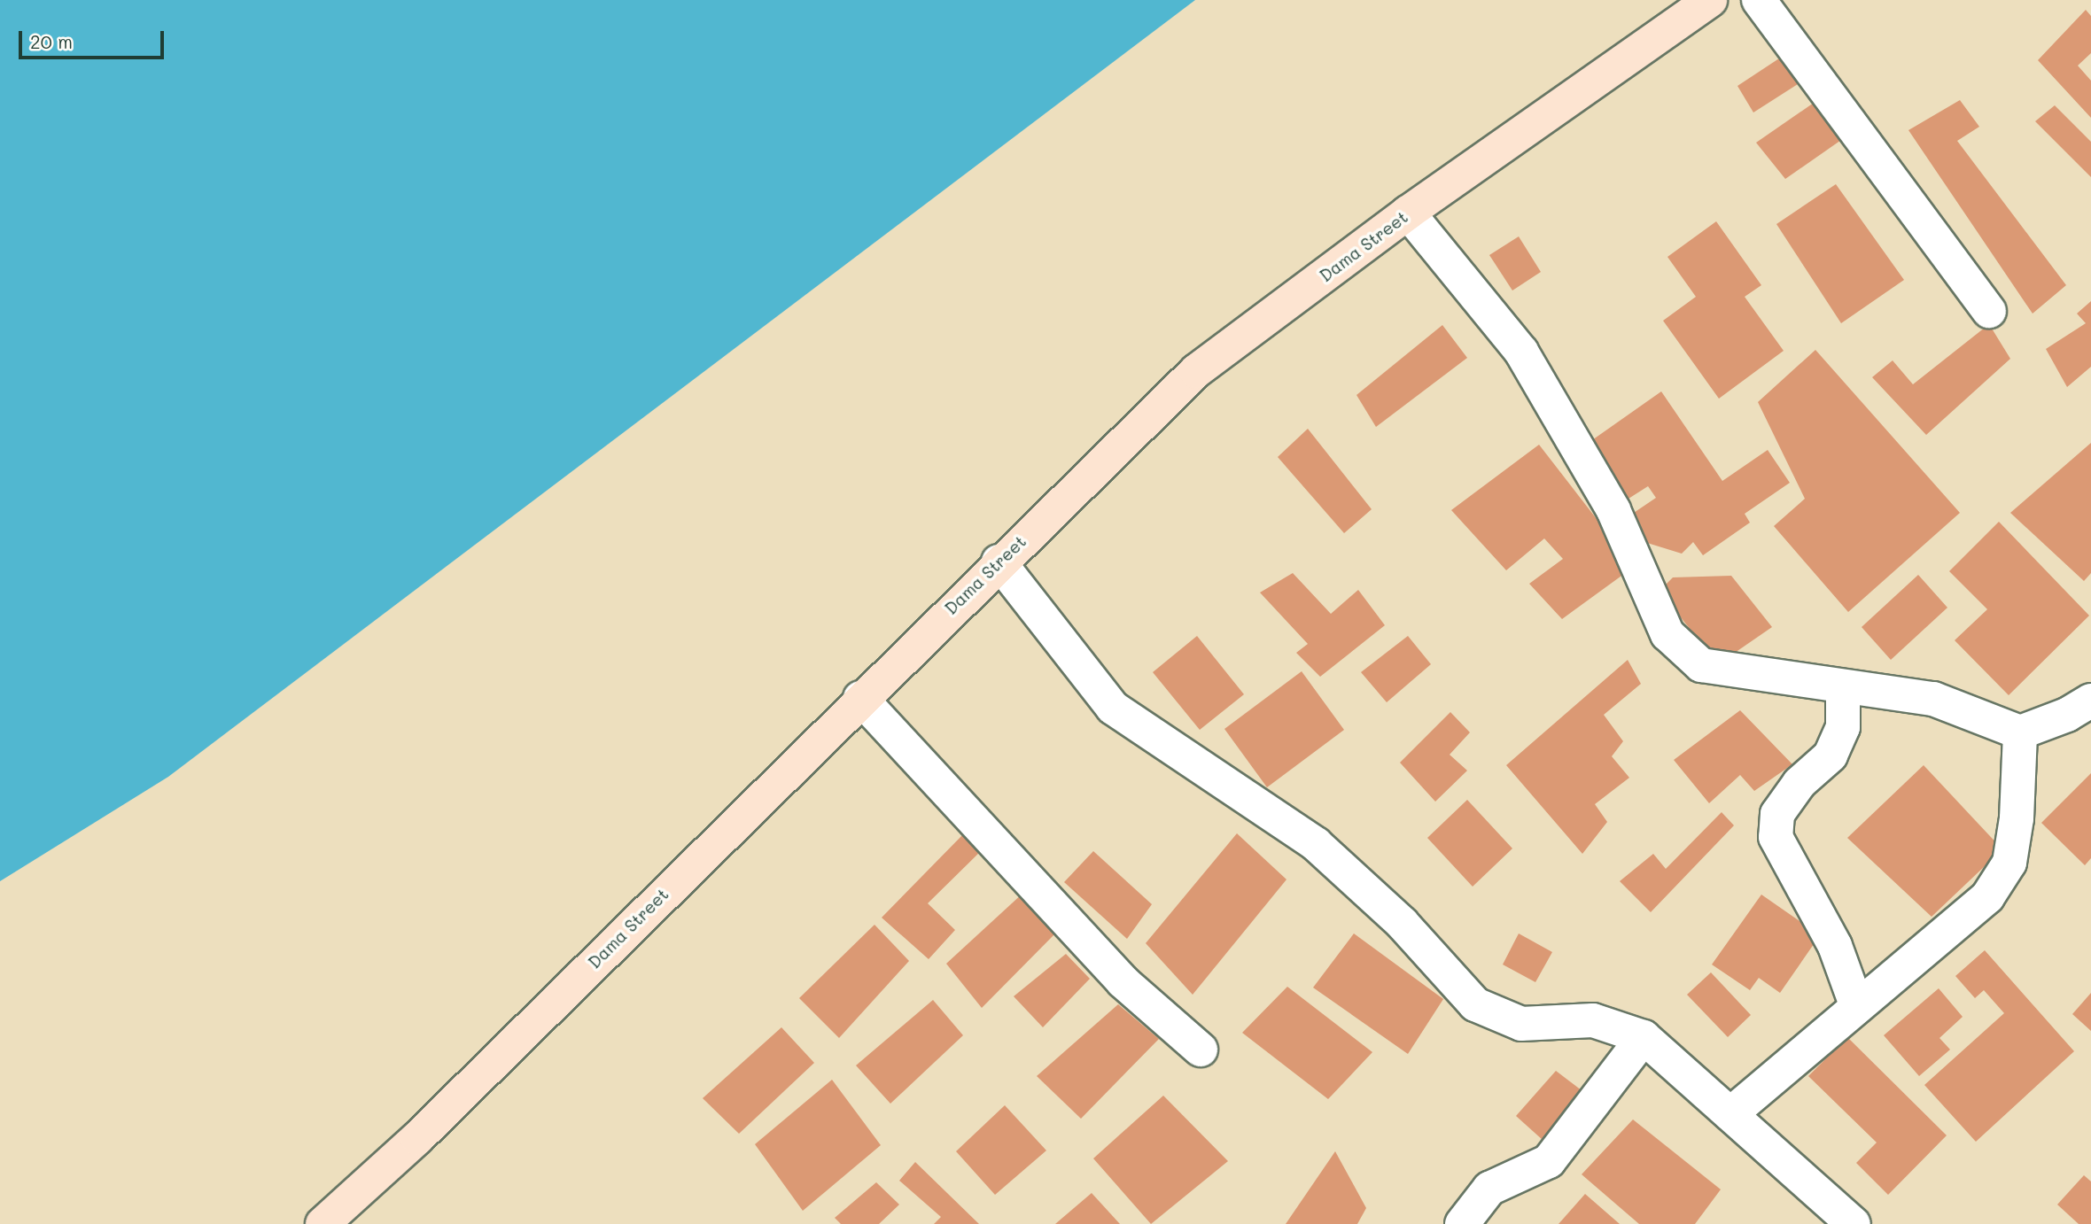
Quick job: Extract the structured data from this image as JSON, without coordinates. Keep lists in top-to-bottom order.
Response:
{
  "streets": {
    "main road": ["Dama Street"]
  },
  "scale_bar": "20 m"
}
